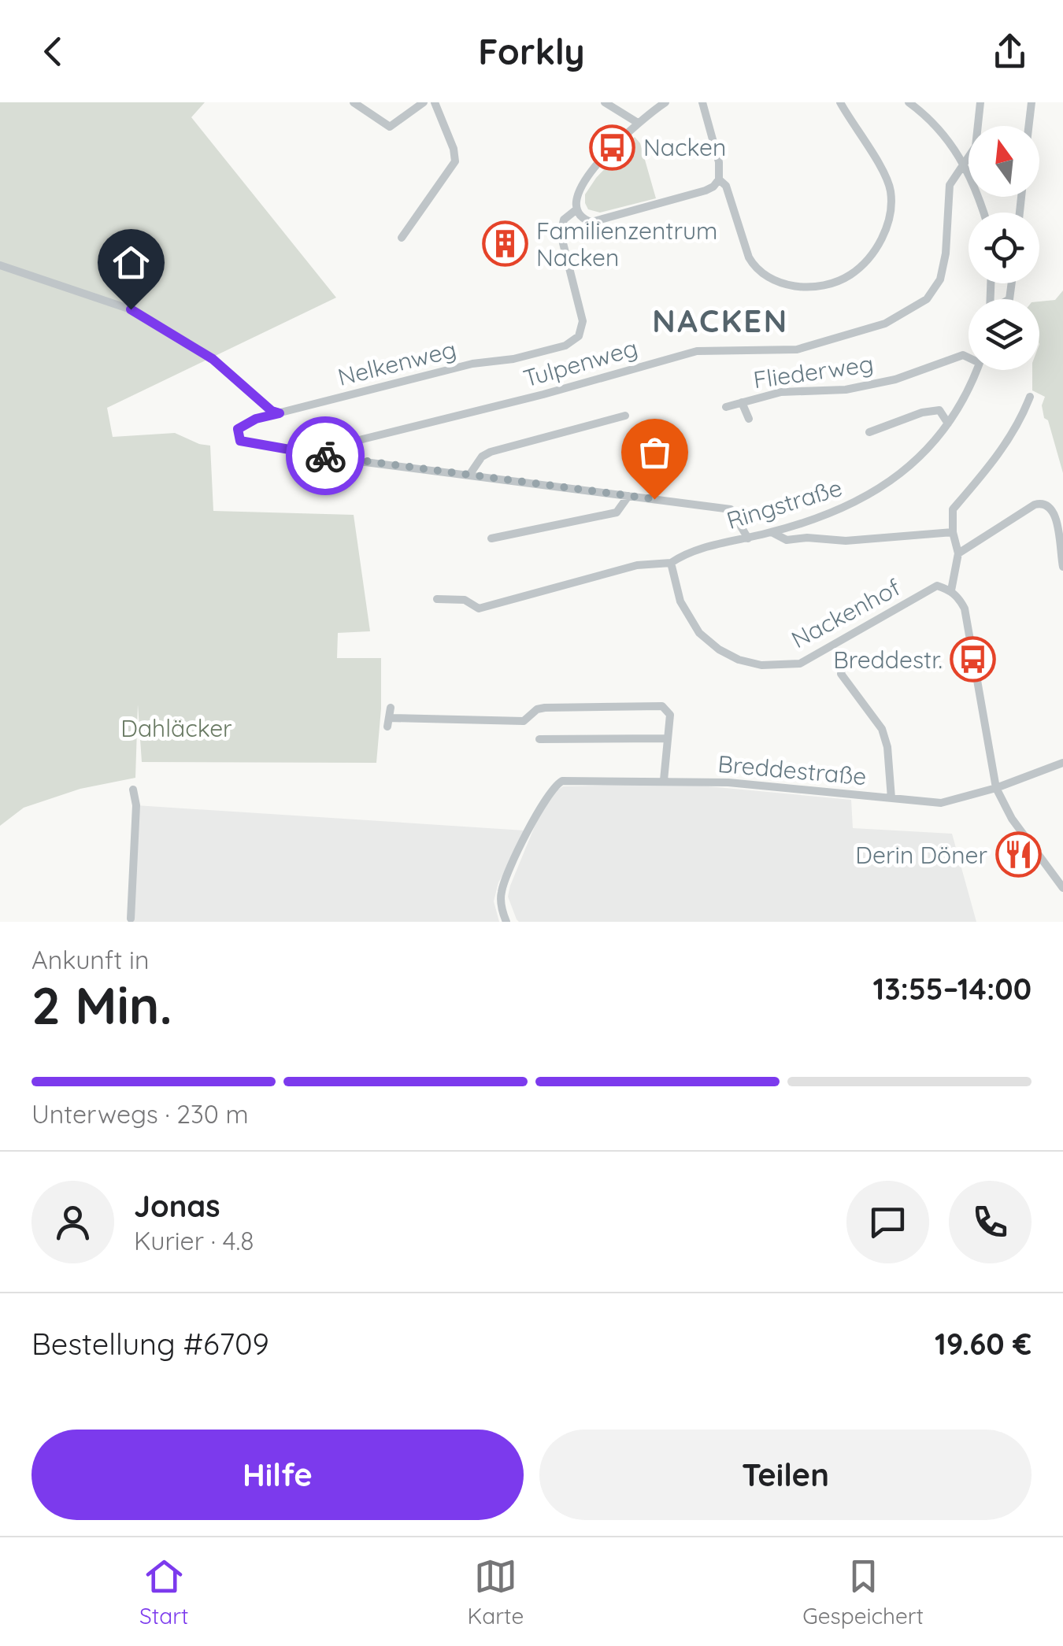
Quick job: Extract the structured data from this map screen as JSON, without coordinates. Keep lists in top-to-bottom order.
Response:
{
  "streets": {
    "street": [
      "Nelkenweg",
      "Tulpenweg",
      "Fliederweg",
      "Ringstraße",
      "Nackenhof",
      "Breddestraße"
    ]
  },
  "crossings": [
    ["Nelkenweg", "Tulpenweg"],
    ["Ringstraße", "Nackenhof"]
  ],
  "districts": ["NACKEN"],
  "parks": ["Dahläcker"],
  "places": {
    "bus stop": ["Nacken", "Breddestr."],
    "building": ["Familienzentrum Nacken"],
    "restaurant": ["Derin Döner"]
  },
  "north": "top",
  "page": {
    "header": "Forkly",
    "heading": ["2 Min.", "Ankunft in", "13:55–14:00"],
    "panel": [
      "Jonas",
      "Kurier · 4.8",
      "Bestellung #6709",
      "19.60 €"
    ],
    "bar": "Unterwegs · 230 m",
    "buttons": ["Hilfe", "Teilen"],
    "tabs": ["Start", "Karte", "Gespeichert"]
  }
}
